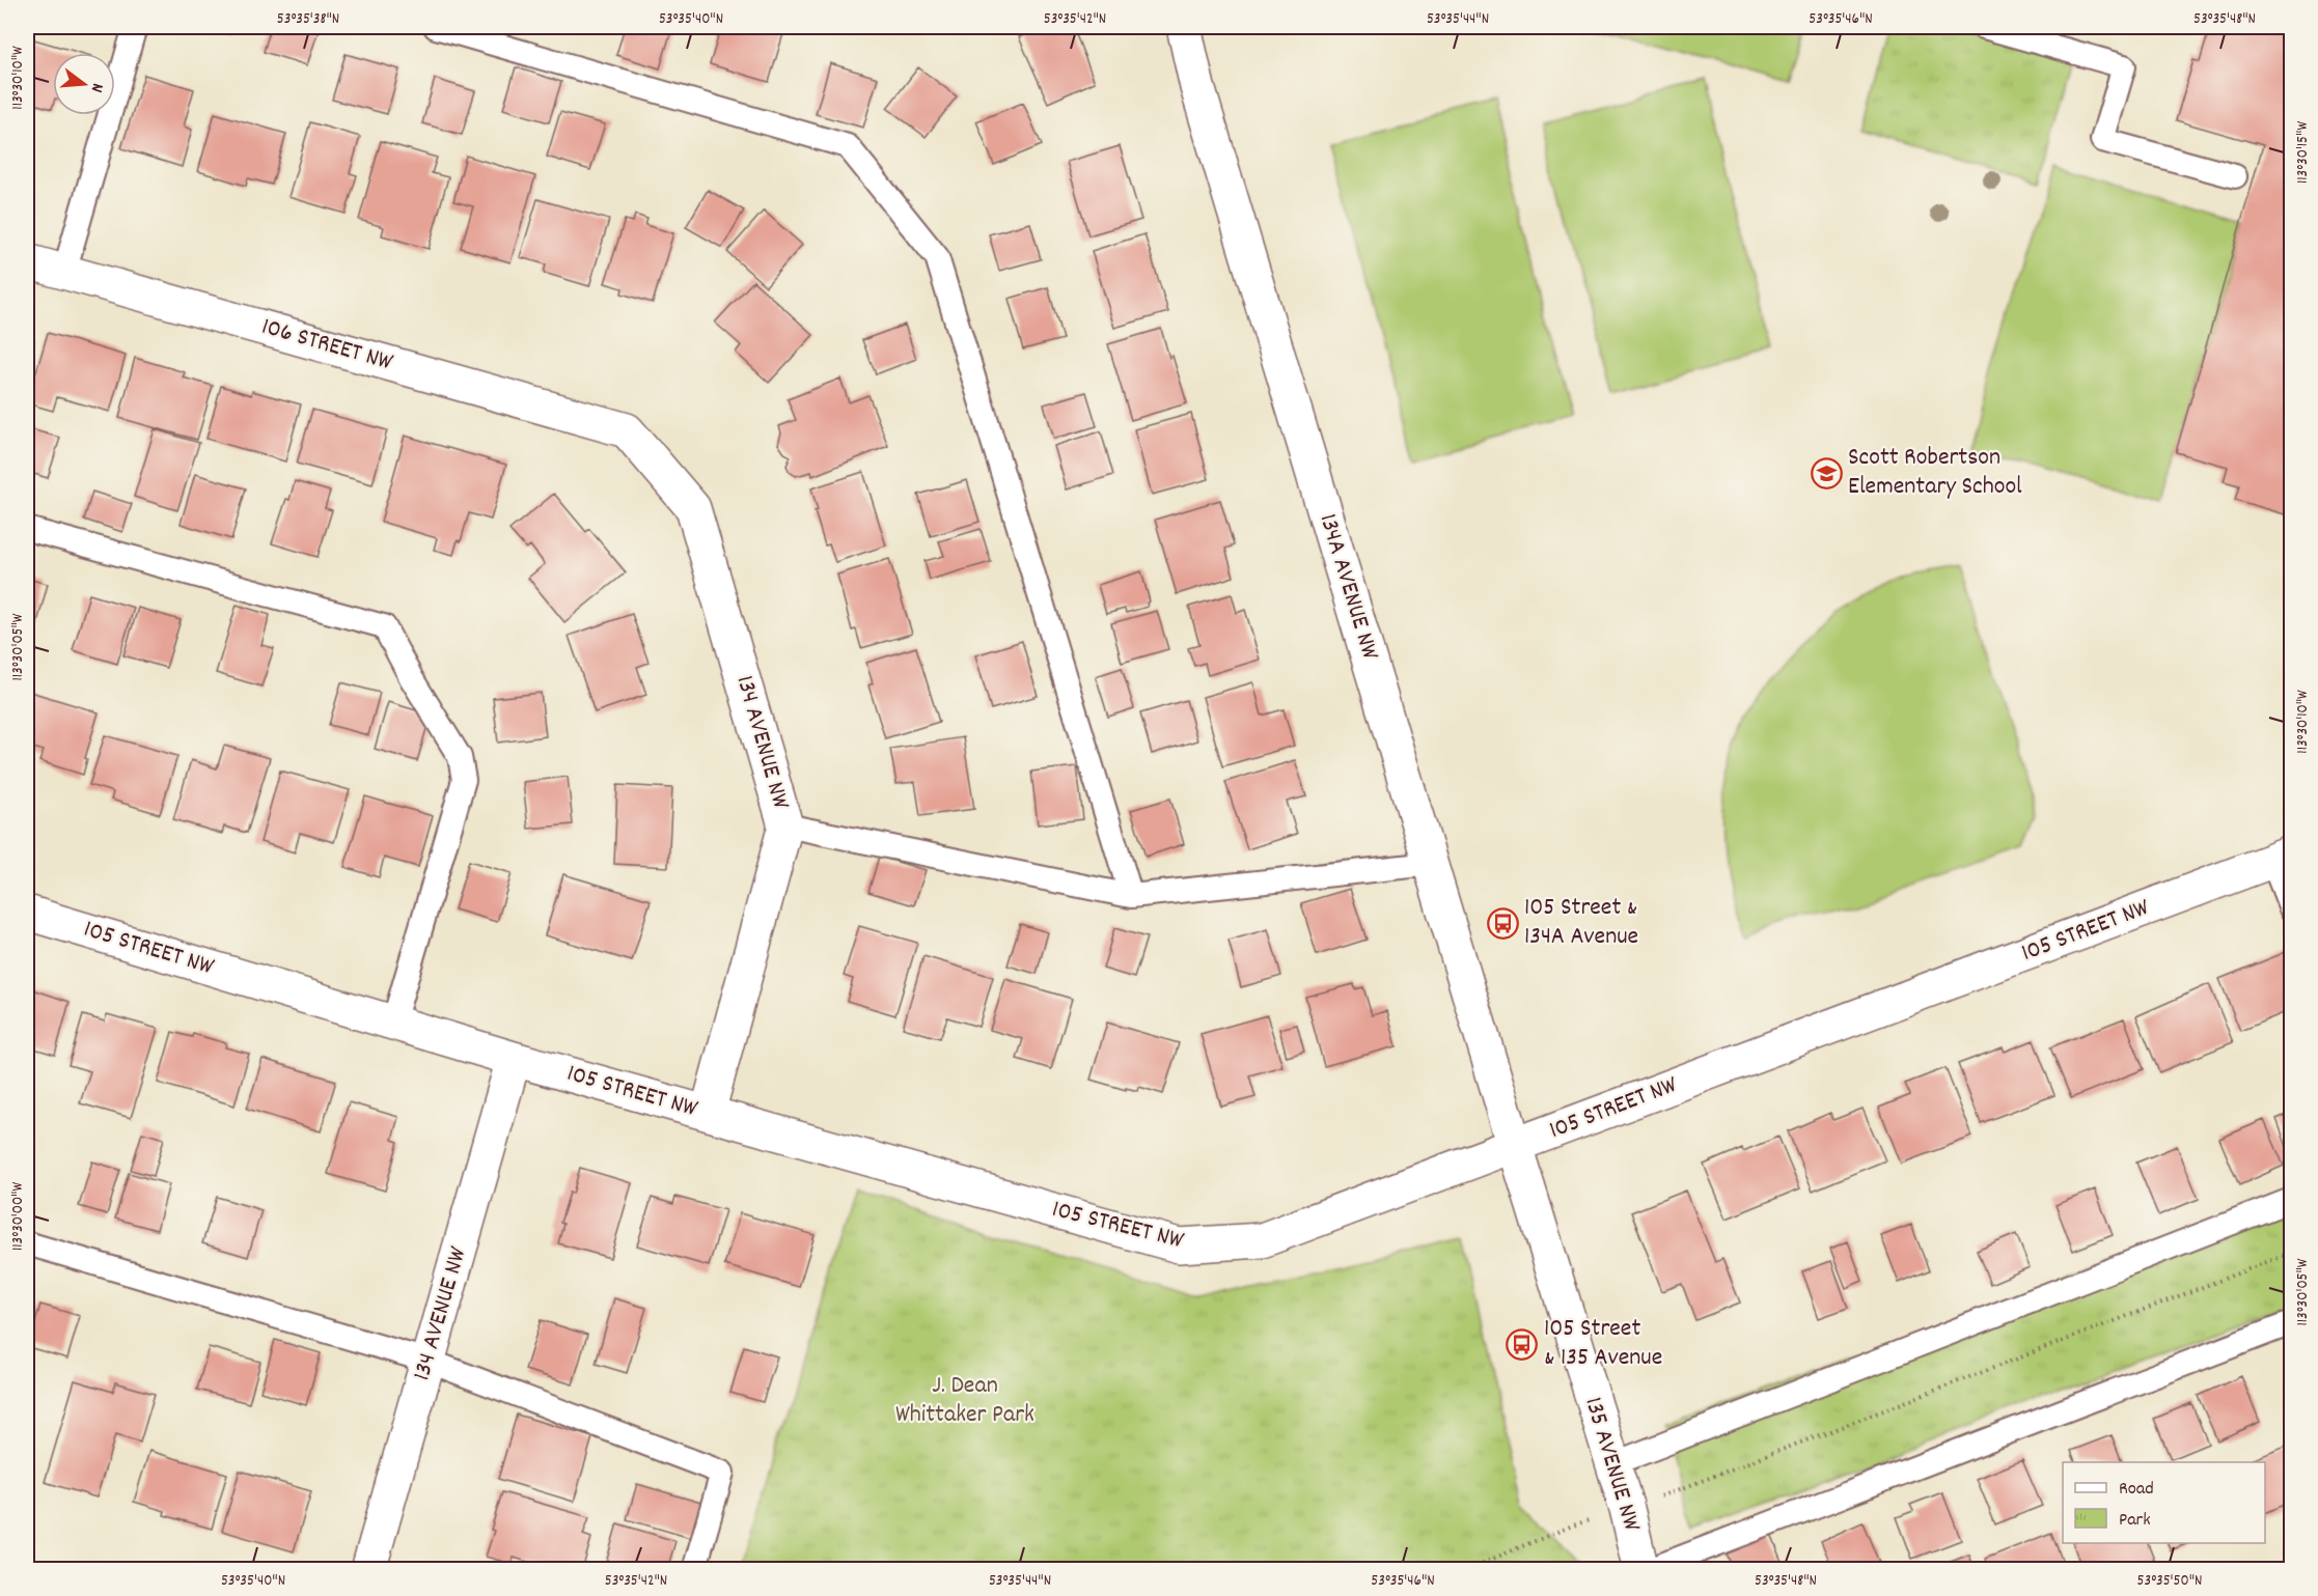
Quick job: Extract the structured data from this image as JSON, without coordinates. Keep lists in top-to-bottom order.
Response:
{
  "streets": {
    "street": [
      "106 STREET NW",
      "134A AVENUE NW",
      "134 AVENUE NW",
      "105 STREET NW",
      "135 AVENUE NW"
    ]
  },
  "crossings": [
    ["106 STREET NW", "134 AVENUE NW"],
    ["134A AVENUE NW", "105 STREET NW"],
    ["134A AVENUE NW", "135 AVENUE NW"],
    ["134 AVENUE NW", "105 STREET NW"],
    ["105 STREET NW", "135 AVENUE NW"]
  ],
  "parks": ["J. Dean Whittaker Park"],
  "places": {
    "school or university": ["Scott Robertson Elementary School"],
    "bus stop": ["105 Street & 134A Avenue", "105 Street & 135 Avenue"]
  },
  "legend": ["Road", "Park"],
  "north": "right",
  "coordinates": [
    "53°35'38\"N",
    "53°35'40\"N",
    "53°35'42\"N",
    "53°35'44\"N",
    "53°35'46\"N",
    "53°35'48\"N",
    "113°30'10\"W",
    "113°30'15\"W",
    "113°30'05\"W",
    "113°30'00\"W",
    "53°35'50\"N"
  ]
}
